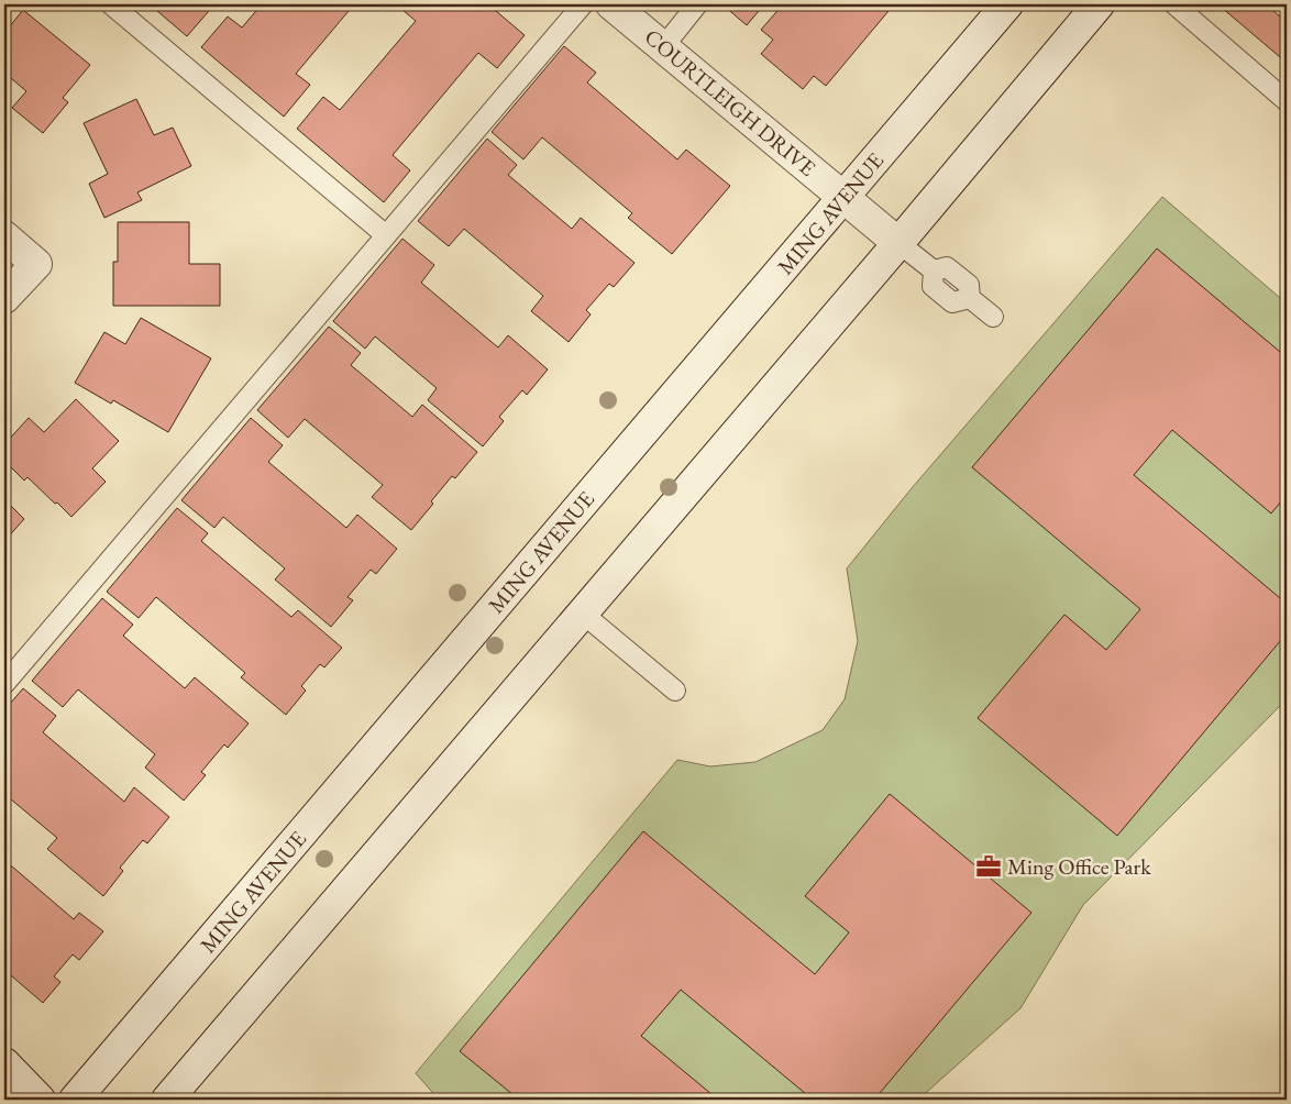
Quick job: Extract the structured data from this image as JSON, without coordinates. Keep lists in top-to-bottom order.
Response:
{
  "streets": {
    "main road": ["COURTLEIGH DRIVE", "MING AVENUE"]
  },
  "crossings": [
    ["COURTLEIGH DRIVE", "MING AVENUE"]
  ],
  "places": {
    "office": ["Ming Office Park"]
  }
}
